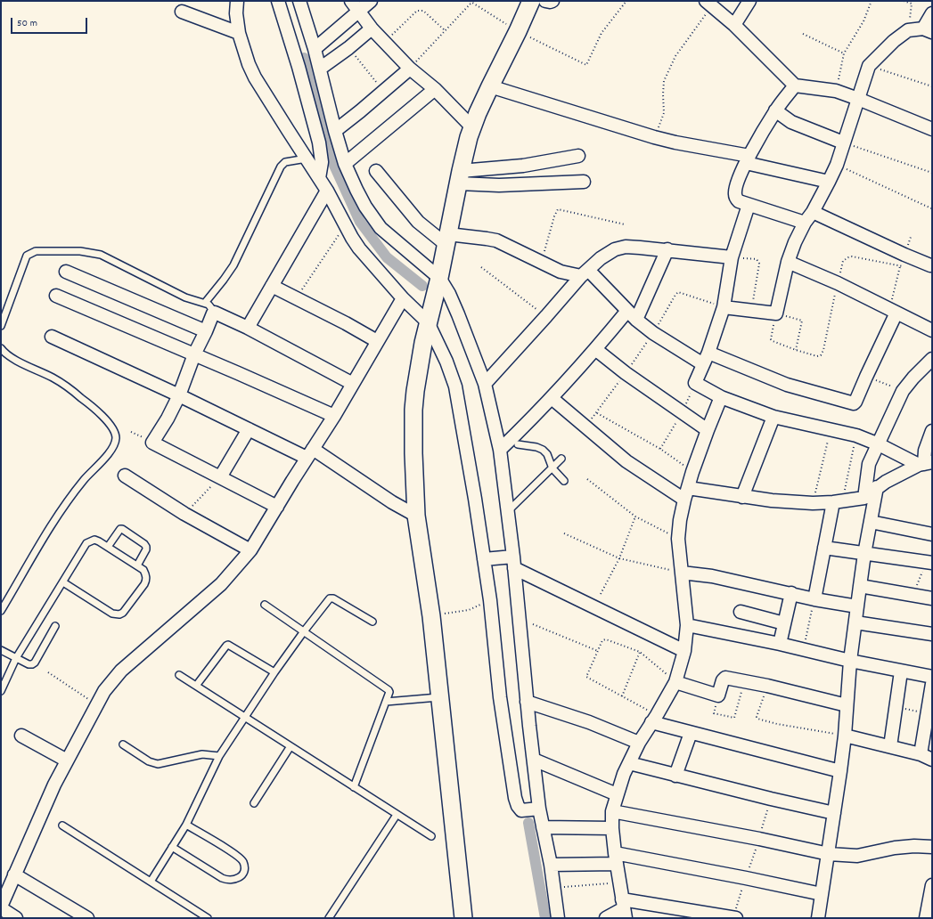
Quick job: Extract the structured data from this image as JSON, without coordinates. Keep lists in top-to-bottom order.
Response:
{
  "scale_bar": "50 m"
}
